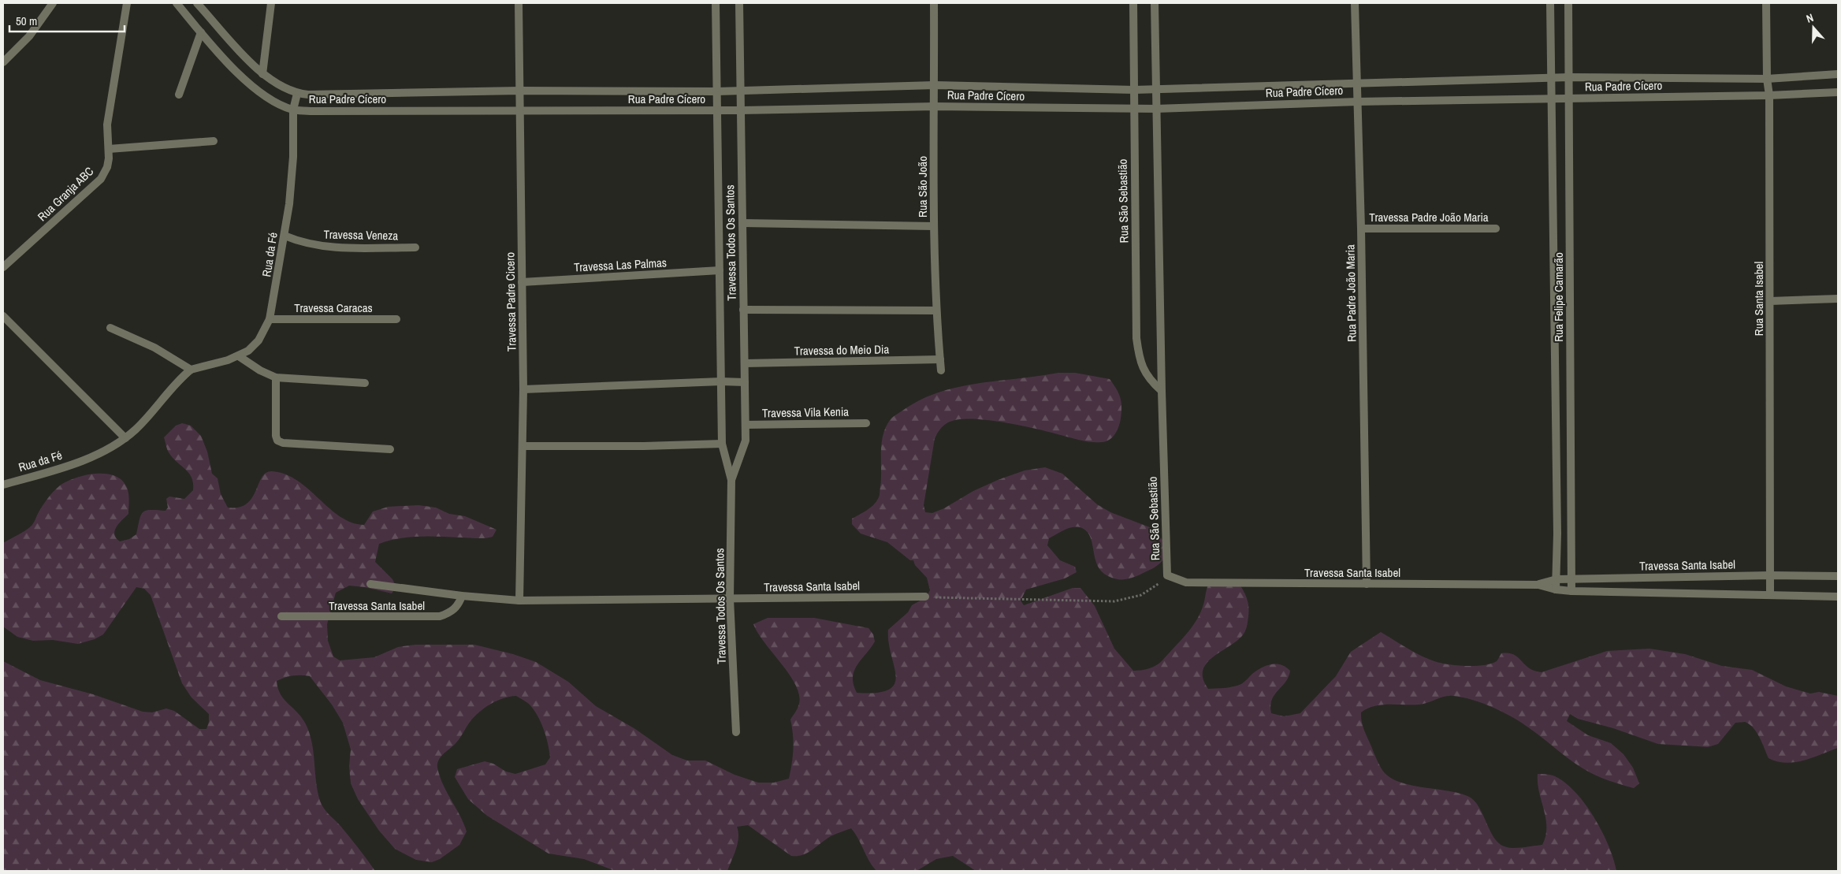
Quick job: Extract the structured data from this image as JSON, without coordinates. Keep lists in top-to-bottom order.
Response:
{
  "streets": {
    "street": [
      "Rua Padre Cícero",
      "Rua São João",
      "Rua Granja ABC",
      "Rua São Sebastião",
      "Travessa Padre João Maria",
      "Travessa Veneza",
      "Travessa Todos Os Santos",
      "Rua da Fé",
      "Travessa Las Palmas",
      "Rua Padre João Maria",
      "Rua Felipe Camarão",
      "Rua Santa Isabel",
      "Travessa Padre Cicero",
      "Travessa Caracas",
      "Travessa do Meio Dia",
      "Travessa Vila Kenia",
      "Travessa Santa Isabel"
    ]
  },
  "crossings": [
    ["Rua Padre Cícero", "Rua São João"],
    ["Rua Padre Cícero", "Rua São Sebastião"],
    ["Rua Padre Cícero", "Travessa Todos Os Santos"],
    ["Rua Padre Cícero", "Rua da Fé"],
    ["Rua Padre Cícero", "Rua Padre João Maria"],
    ["Rua Padre Cícero", "Rua Felipe Camarão"],
    ["Rua Padre Cícero", "Rua Santa Isabel"],
    ["Rua Padre Cícero", "Travessa Padre Cicero"],
    ["Rua São João", "Travessa do Meio Dia"],
    ["Rua São Sebastião", "Travessa Santa Isabel"],
    ["Travessa Padre João Maria", "Rua Padre João Maria"],
    ["Travessa Veneza", "Rua da Fé"],
    ["Travessa Todos Os Santos", "Travessa Las Palmas"],
    ["Travessa Todos Os Santos", "Travessa do Meio Dia"],
    ["Travessa Todos Os Santos", "Travessa Vila Kenia"],
    ["Travessa Todos Os Santos", "Travessa Santa Isabel"],
    ["Rua da Fé", "Travessa Caracas"],
    ["Travessa Las Palmas", "Travessa Padre Cicero"],
    ["Rua Padre João Maria", "Travessa Santa Isabel"],
    ["Rua Felipe Camarão", "Travessa Santa Isabel"],
    ["Rua Santa Isabel", "Travessa Santa Isabel"],
    ["Travessa Padre Cicero", "Travessa Santa Isabel"]
  ],
  "scale_bar": "50 m",
  "north": "top"
}
